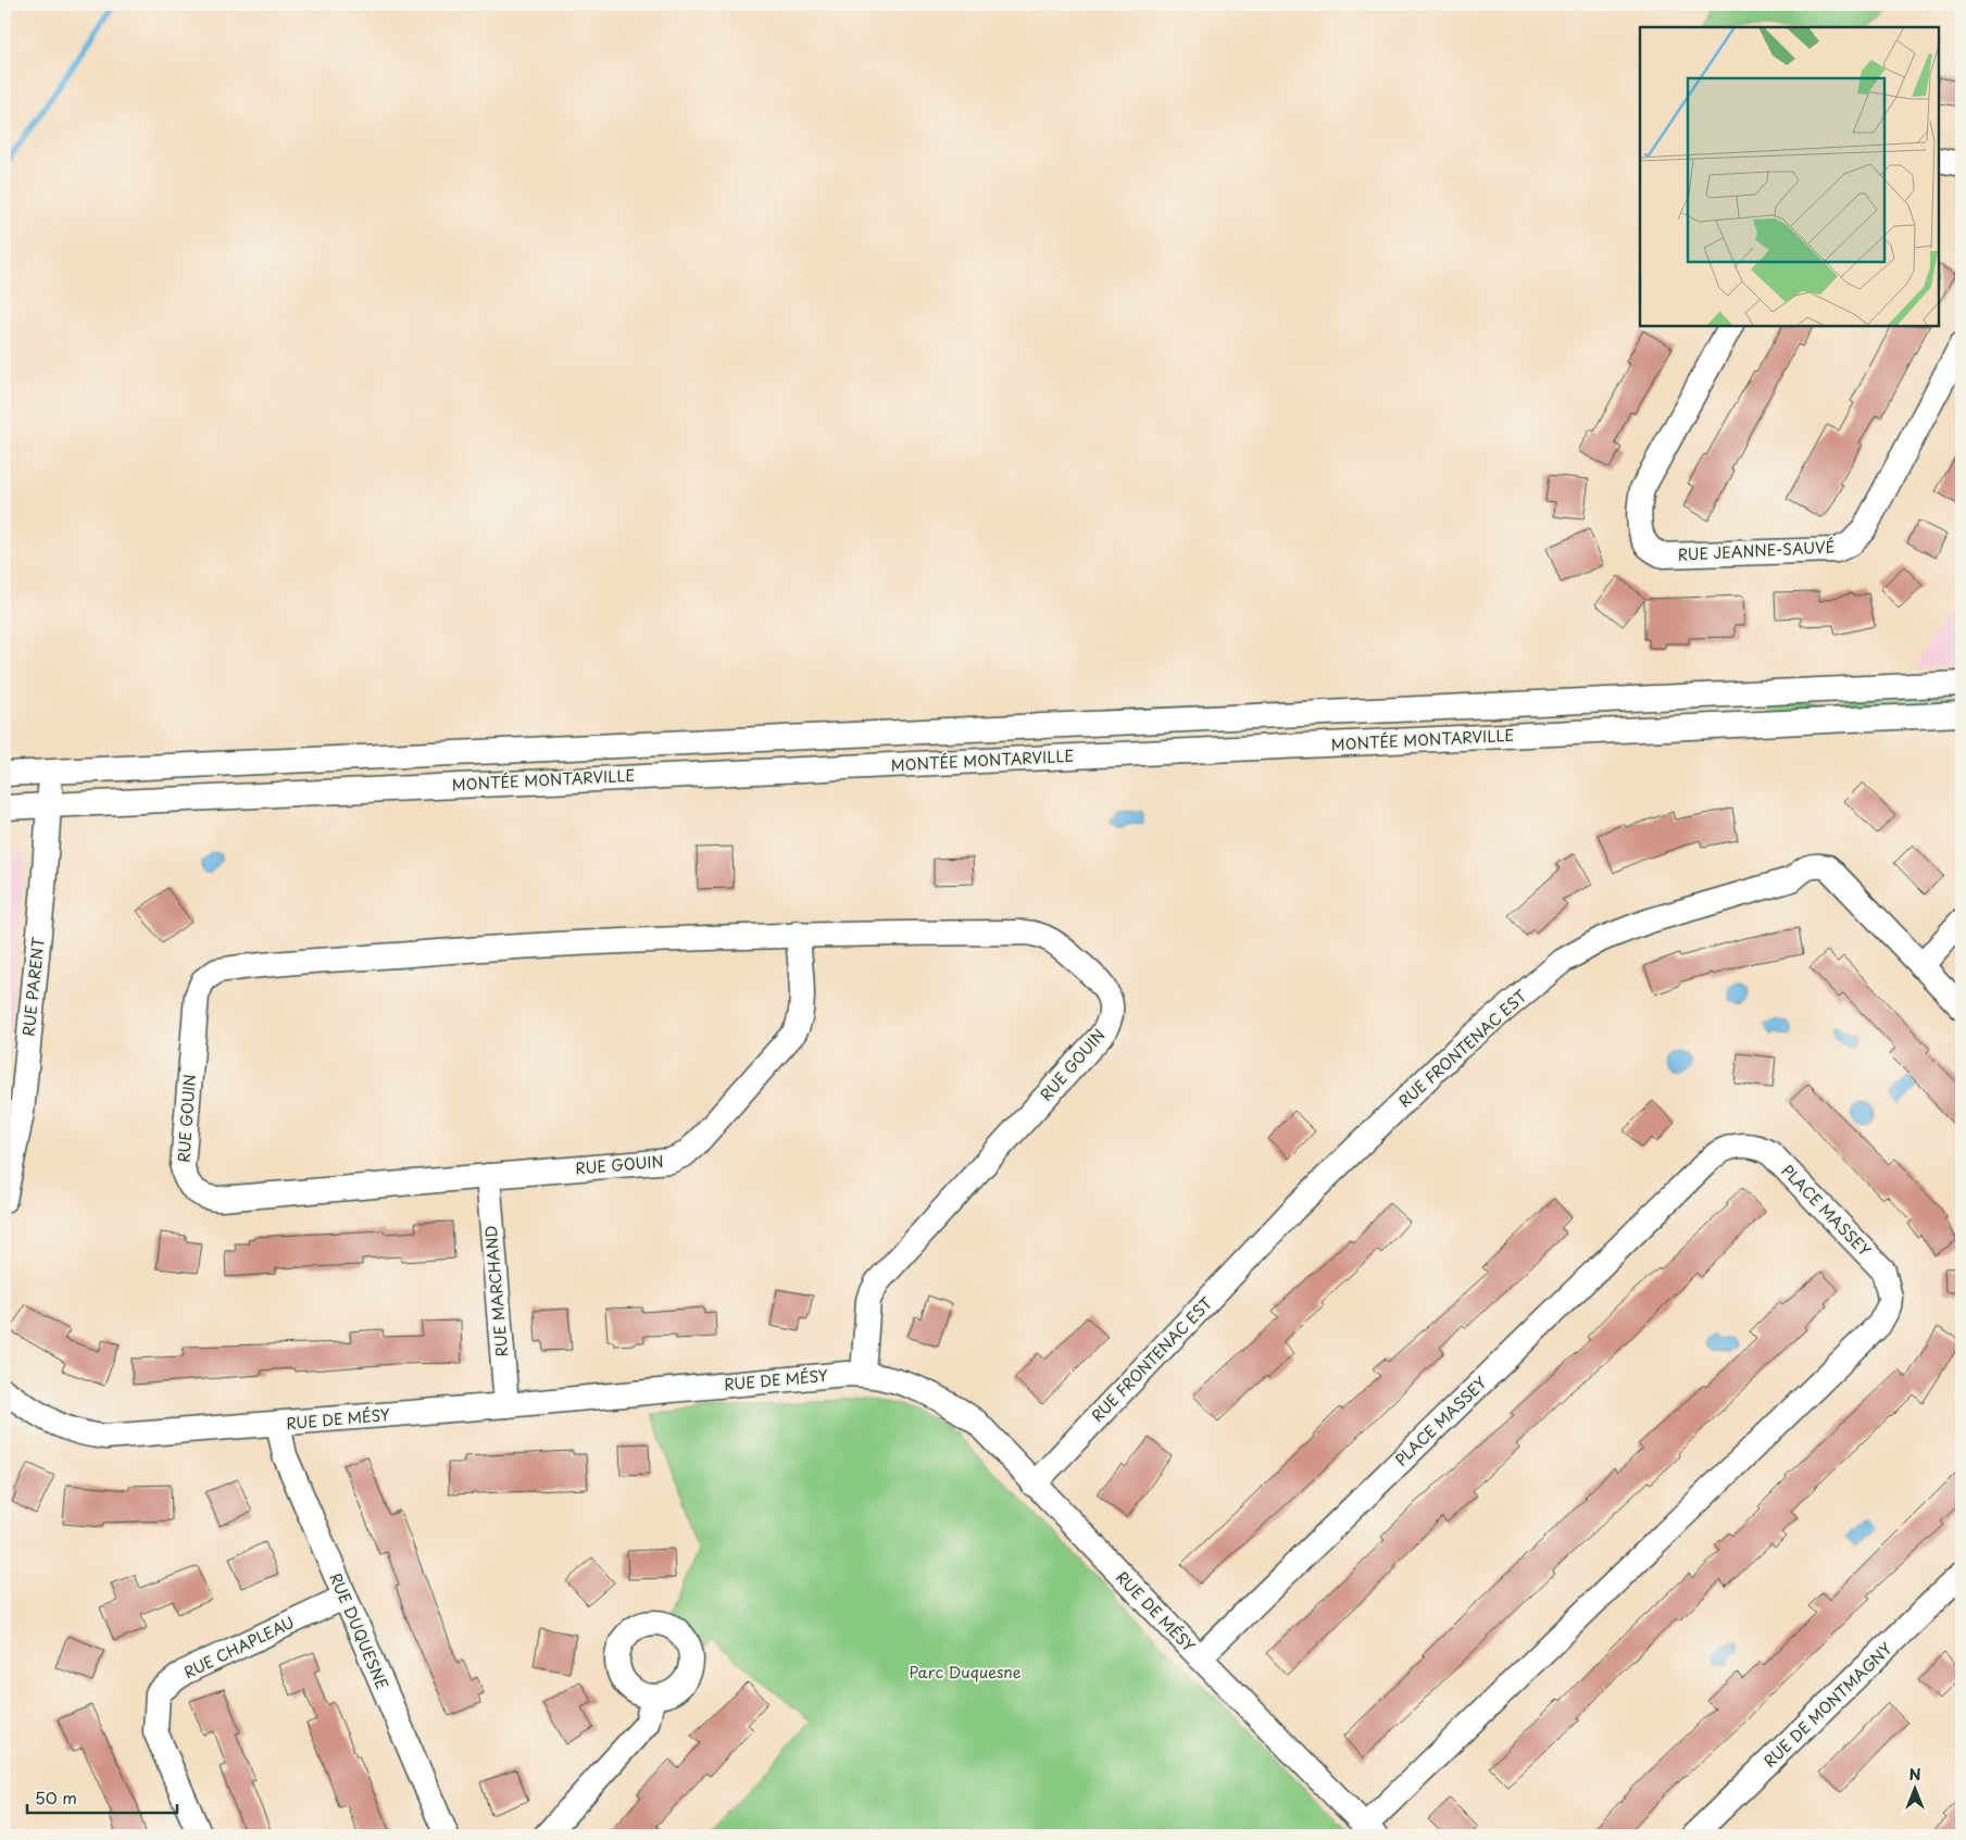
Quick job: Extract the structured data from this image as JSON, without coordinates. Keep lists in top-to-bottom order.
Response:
{
  "streets": {
    "street": [
      "RUE JEANNE-SAUVÉ",
      "MONTÉE MONTARVILLE",
      "RUE PARENT",
      "RUE FRONTENAC EST",
      "RUE GOUIN",
      "PLACE MASSEY",
      "RUE MARCHAND",
      "RUE DE MÉSY",
      "RUE DUQUESNE",
      "RUE CHAPLEAU",
      "RUE DE MONTMAGNY"
    ]
  },
  "crossings": [
    ["MONTÉE MONTARVILLE", "RUE PARENT"],
    ["RUE FRONTENAC EST", "RUE DE MÉSY"],
    ["RUE GOUIN", "RUE MARCHAND"],
    ["RUE GOUIN", "RUE DE MÉSY"],
    ["PLACE MASSEY", "RUE DE MÉSY"],
    ["RUE MARCHAND", "RUE DE MÉSY"],
    ["RUE DE MÉSY", "RUE DUQUESNE"],
    ["RUE DUQUESNE", "RUE CHAPLEAU"]
  ],
  "parks": ["Parc Duquesne"],
  "scale_bar": "50 m",
  "north": "top"
}
